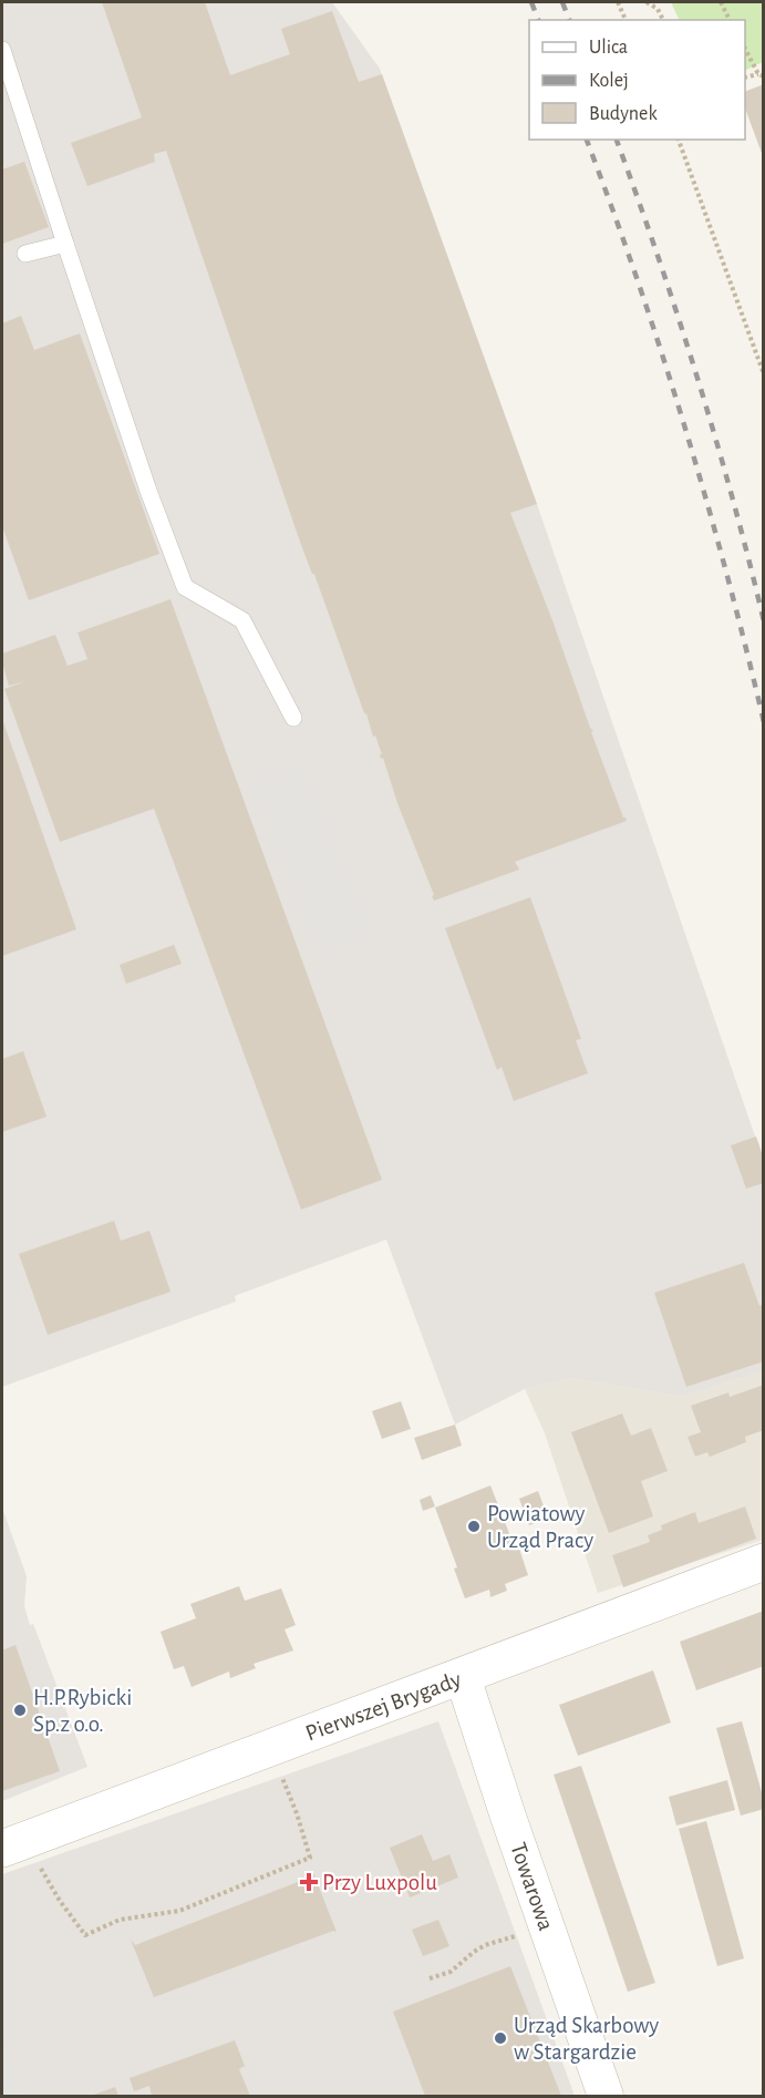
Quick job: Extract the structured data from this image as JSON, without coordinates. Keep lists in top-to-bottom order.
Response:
{
  "streets": {
    "street": ["Pierwszej Brygady", "Towarowa"]
  },
  "crossings": [
    ["Pierwszej Brygady", "Towarowa"]
  ],
  "places": {
    "other": ["Powiatowy Urząd Pracy", "H.P.Rybicki Sp.z o.o.", "Urząd Skarbowy w Stargardzie"],
    "health": ["Przy Luxpolu"]
  },
  "legend": ["Ulica", "Kolej", "Budynek"]
}
